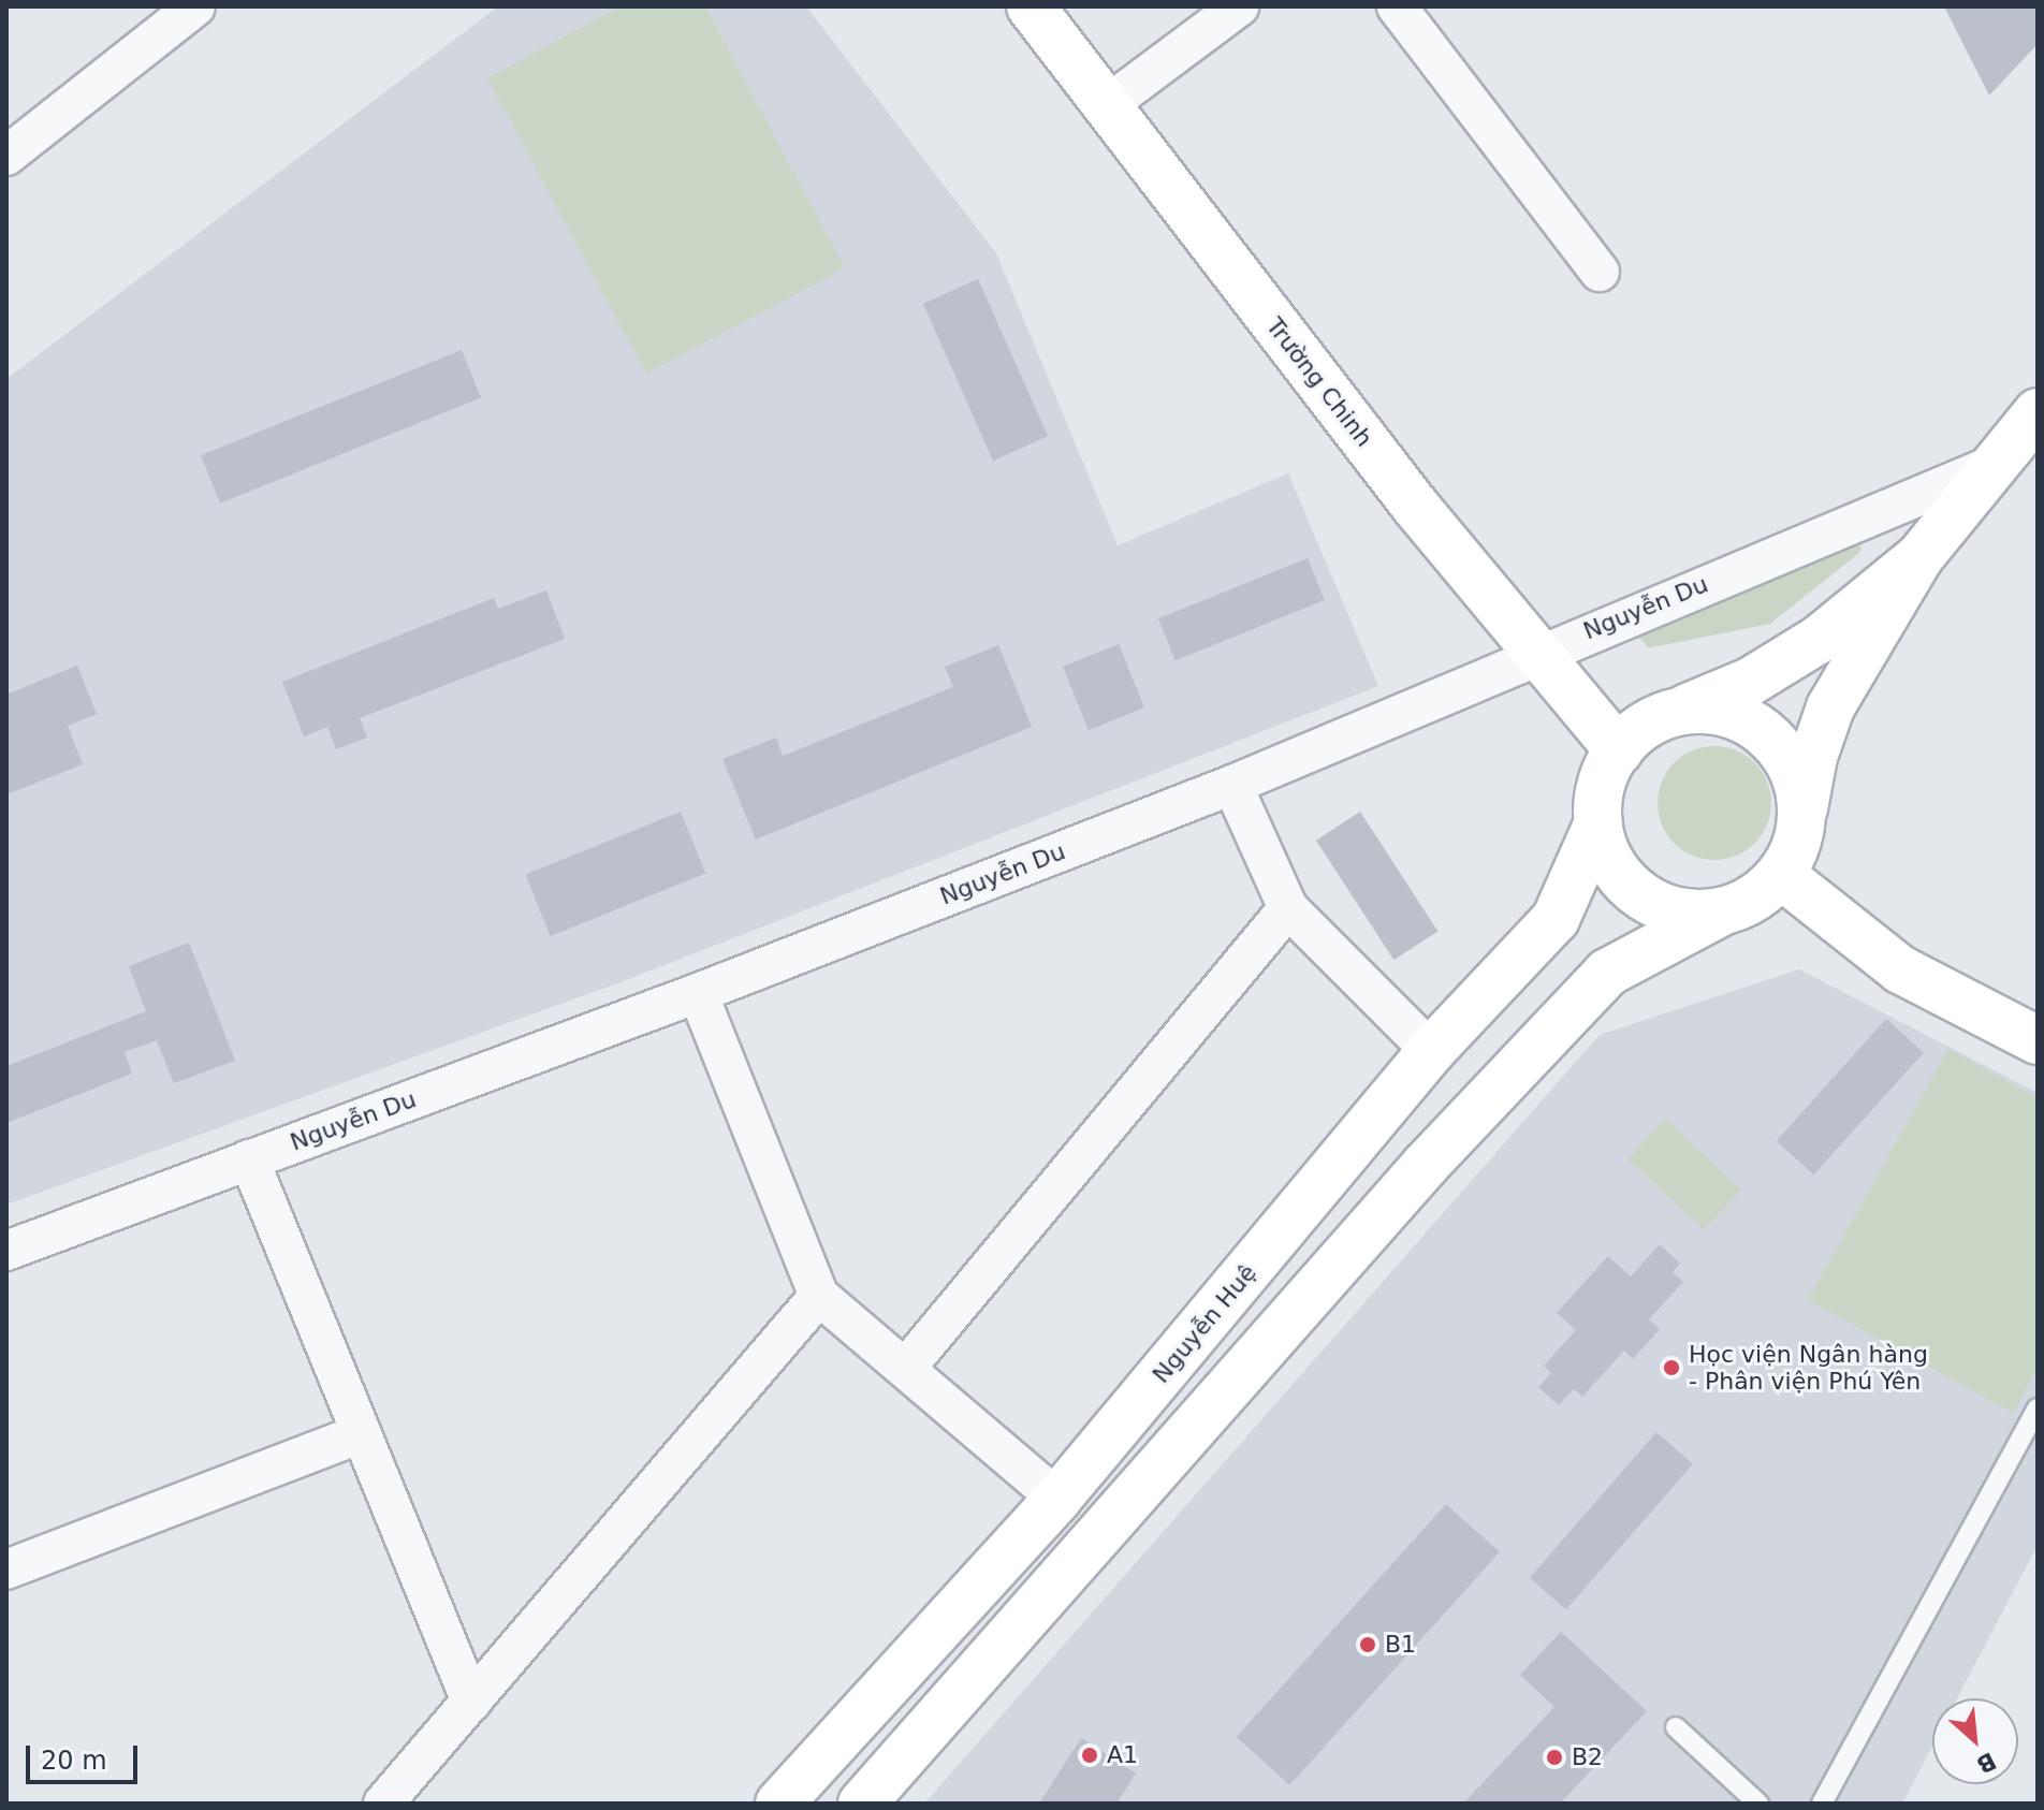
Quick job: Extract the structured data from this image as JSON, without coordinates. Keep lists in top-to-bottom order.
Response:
{
  "streets": {
    "main road": ["Trường Chinh", "Nguyễn Huệ"],
    "street": ["Nguyễn Du"]
  },
  "crossings": [
    ["Trường Chinh", "Nguyễn Du"],
    ["Trường Chinh", "Nguyễn Huệ"]
  ],
  "places": [
    "Học viện Ngân hàng - Phân viện Phú Yên",
    "B1",
    "A1",
    "B2"
  ],
  "scale_bar": "20 m",
  "north": "bottom right"
}
